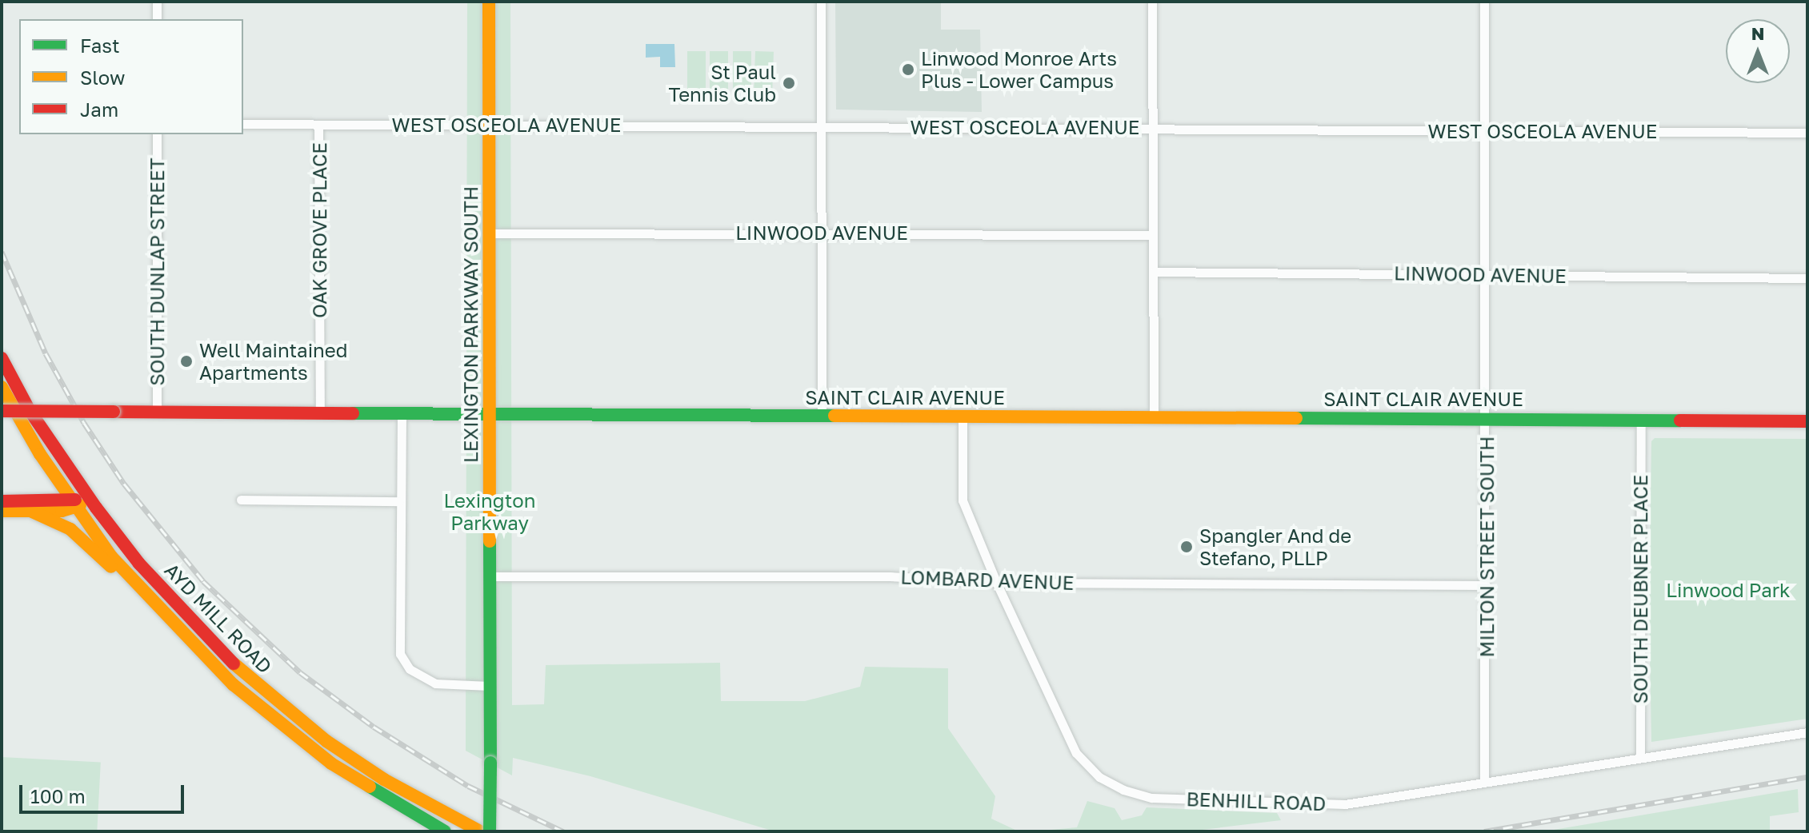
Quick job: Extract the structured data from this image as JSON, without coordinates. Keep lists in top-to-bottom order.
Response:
{
  "streets": {
    "main road": ["LEXINGTON PARKWAY SOUTH", "SAINT CLAIR AVENUE", "AYD MILL ROAD"],
    "street": [
      "WEST OSCEOLA AVENUE",
      "OAK GROVE PLACE",
      "LINWOOD AVENUE",
      "SOUTH DUNLAP STREET",
      "MILTON STREET SOUTH",
      "LOMBARD AVENUE",
      "SOUTH DEUBNER PLACE",
      "BENHILL ROAD"
    ]
  },
  "crossings": [
    ["WEST OSCEOLA AVENUE", "OAK GROVE PLACE"],
    ["WEST OSCEOLA AVENUE", "LEXINGTON PARKWAY SOUTH"],
    ["WEST OSCEOLA AVENUE", "MILTON STREET SOUTH"],
    ["OAK GROVE PLACE", "SAINT CLAIR AVENUE"],
    ["LINWOOD AVENUE", "LEXINGTON PARKWAY SOUTH"],
    ["LINWOOD AVENUE", "MILTON STREET SOUTH"],
    ["SOUTH DUNLAP STREET", "SAINT CLAIR AVENUE"],
    ["LEXINGTON PARKWAY SOUTH", "SAINT CLAIR AVENUE"],
    ["LEXINGTON PARKWAY SOUTH", "LOMBARD AVENUE"],
    ["SAINT CLAIR AVENUE", "MILTON STREET SOUTH"],
    ["SAINT CLAIR AVENUE", "SOUTH DEUBNER PLACE"],
    ["SAINT CLAIR AVENUE", "BENHILL ROAD"],
    ["MILTON STREET SOUTH", "LOMBARD AVENUE"],
    ["MILTON STREET SOUTH", "BENHILL ROAD"],
    ["LOMBARD AVENUE", "BENHILL ROAD"],
    ["SOUTH DEUBNER PLACE", "BENHILL ROAD"]
  ],
  "parks": ["Lexington Parkway", "Linwood Park"],
  "places": [
    "Linwood Monroe Arts Plus - Lower Campus",
    "St Paul Tennis Club",
    "Well Maintained Apartments",
    "Spangler And de Stefano, PLLP"
  ],
  "legend": ["Fast", "Slow", "Jam"],
  "scale_bar": "100 m",
  "north": "top"
}
